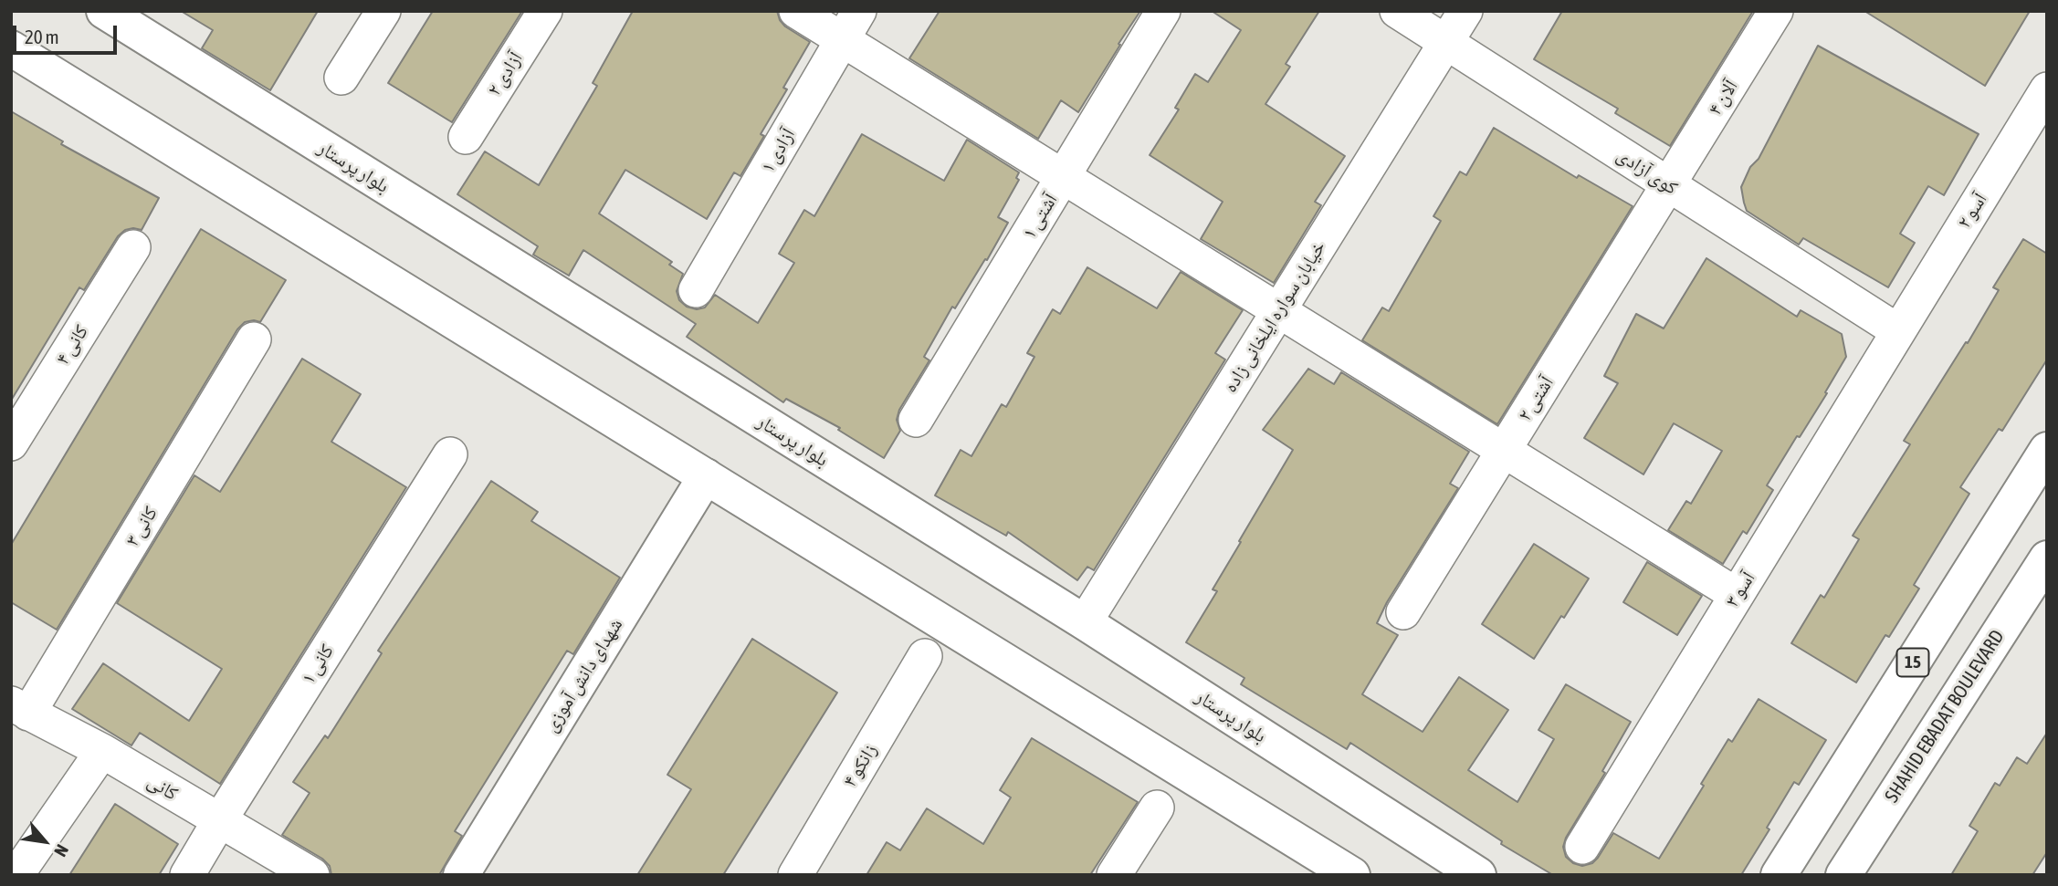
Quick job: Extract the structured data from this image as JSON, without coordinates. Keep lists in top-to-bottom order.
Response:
{
  "streets": {
    "main road": [
      "بلوار پرستار",
      "15",
      "شهدای دانش آموزی",
      "SHAHID EBADAT BOULEVARD"
    ],
    "street": [
      "آزادی ۲",
      "آلان ۴",
      "آزادی ۱",
      "کوی آزادی",
      "آسو ۲",
      "آشتی ۱",
      "خیابان سواره ایلخانی زاده",
      "کانی ۴",
      "آشتی ۲",
      "کانی ۳",
      "آسو ۳",
      "کانی ۱",
      "زانکو ۴",
      "کانی"
    ]
  },
  "crossings": [
    ["آلان ۴", "کوی آزادی"],
    ["آلان ۴", "آشتی ۲"],
    ["بلوار پرستار", "خیابان سواره ایلخانی زاده"],
    ["کوی آزادی", "آسو ۲"],
    ["کوی آزادی", "خیابان سواره ایلخانی زاده"],
    ["کوی آزادی", "آشتی ۲"],
    ["کوی آزادی", "آسو ۳"],
    ["آسو ۲", "آسو ۳"],
    ["کانی ۳", "کانی"],
    ["کانی ۱", "کانی"]
  ],
  "scale_bar": "20 m",
  "north": "bottom right"
}
